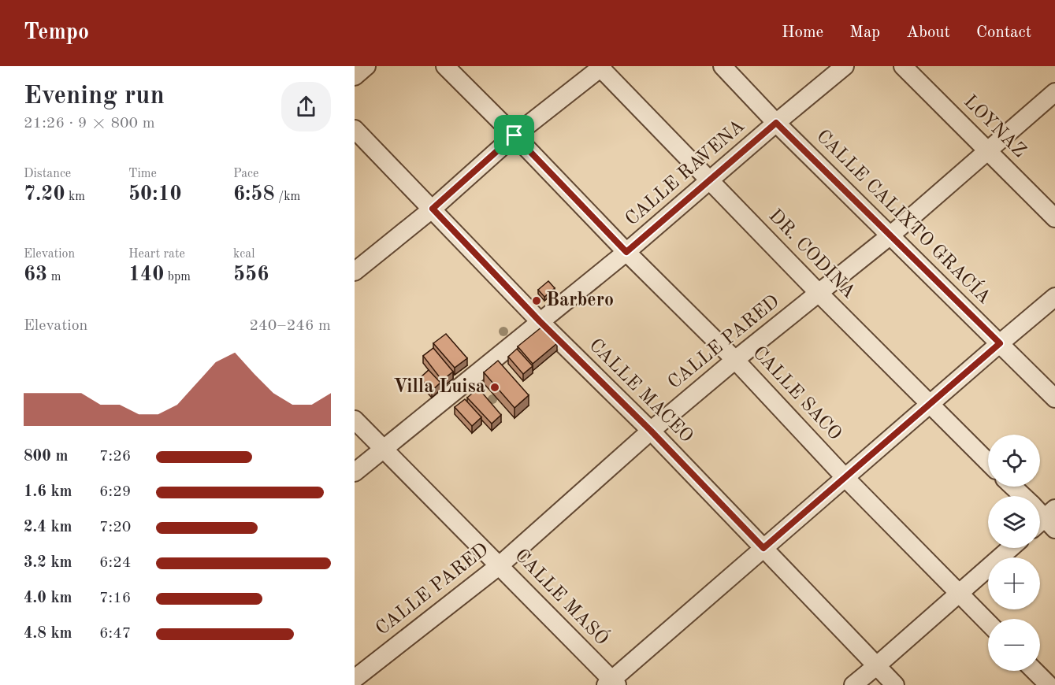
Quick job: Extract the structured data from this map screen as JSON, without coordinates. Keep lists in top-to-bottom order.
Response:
{
  "streets": {
    "street": [
      "LOYNAZ",
      "CALLE RAVENA",
      "CALLE CALIXTO GRACÍA",
      "DR. CODINA",
      "CALLE PARED",
      "CALLE MACEO",
      "CALLE SACO",
      "CALLE MASÓ"
    ]
  },
  "crossings": [
    ["LOYNAZ", "CALLE PARED"],
    ["CALLE RAVENA", "CALLE CALIXTO GRACÍA"],
    ["CALLE RAVENA", "DR. CODINA"],
    ["CALLE RAVENA", "CALLE MACEO"],
    ["CALLE RAVENA", "CALLE SACO"],
    ["CALLE RAVENA", "CALLE MASÓ"],
    ["CALLE CALIXTO GRACÍA", "CALLE PARED"],
    ["DR. CODINA", "CALLE PARED"],
    ["CALLE PARED", "CALLE MACEO"],
    ["CALLE PARED", "CALLE SACO"],
    ["CALLE PARED", "CALLE MASÓ"]
  ],
  "places": ["Barbero", "Villa Luisa"],
  "page": {
    "header": "Tempo",
    "nav": [
      "Home",
      "Map",
      "About",
      "Contact"
    ],
    "heading": ["Evening run", "21:26 · 9 × 800 m"],
    "stats": [
      ["Distance", "7.20 km"],
      ["Time", "50:10"],
      ["Pace", "6:58 /km"],
      ["Elevation", "63 m"],
      ["Heart rate", "140 bpm"],
      ["kcal", "556"]
    ],
    "chart": ["Elevation", "240–246 m"],
    "map_buttons": ["+", "−"],
    "list": [
      {
        "name": "800 m",
        "note": "7:26"
      },
      {
        "name": "1.6 km",
        "note": "6:29"
      },
      {
        "name": "2.4 km",
        "note": "7:20"
      },
      {
        "name": "3.2 km",
        "note": "6:24"
      },
      {
        "name": "4.0 km",
        "note": "7:16"
      },
      {
        "name": "4.8 km",
        "note": "6:47"
      }
    ]
  }
}
